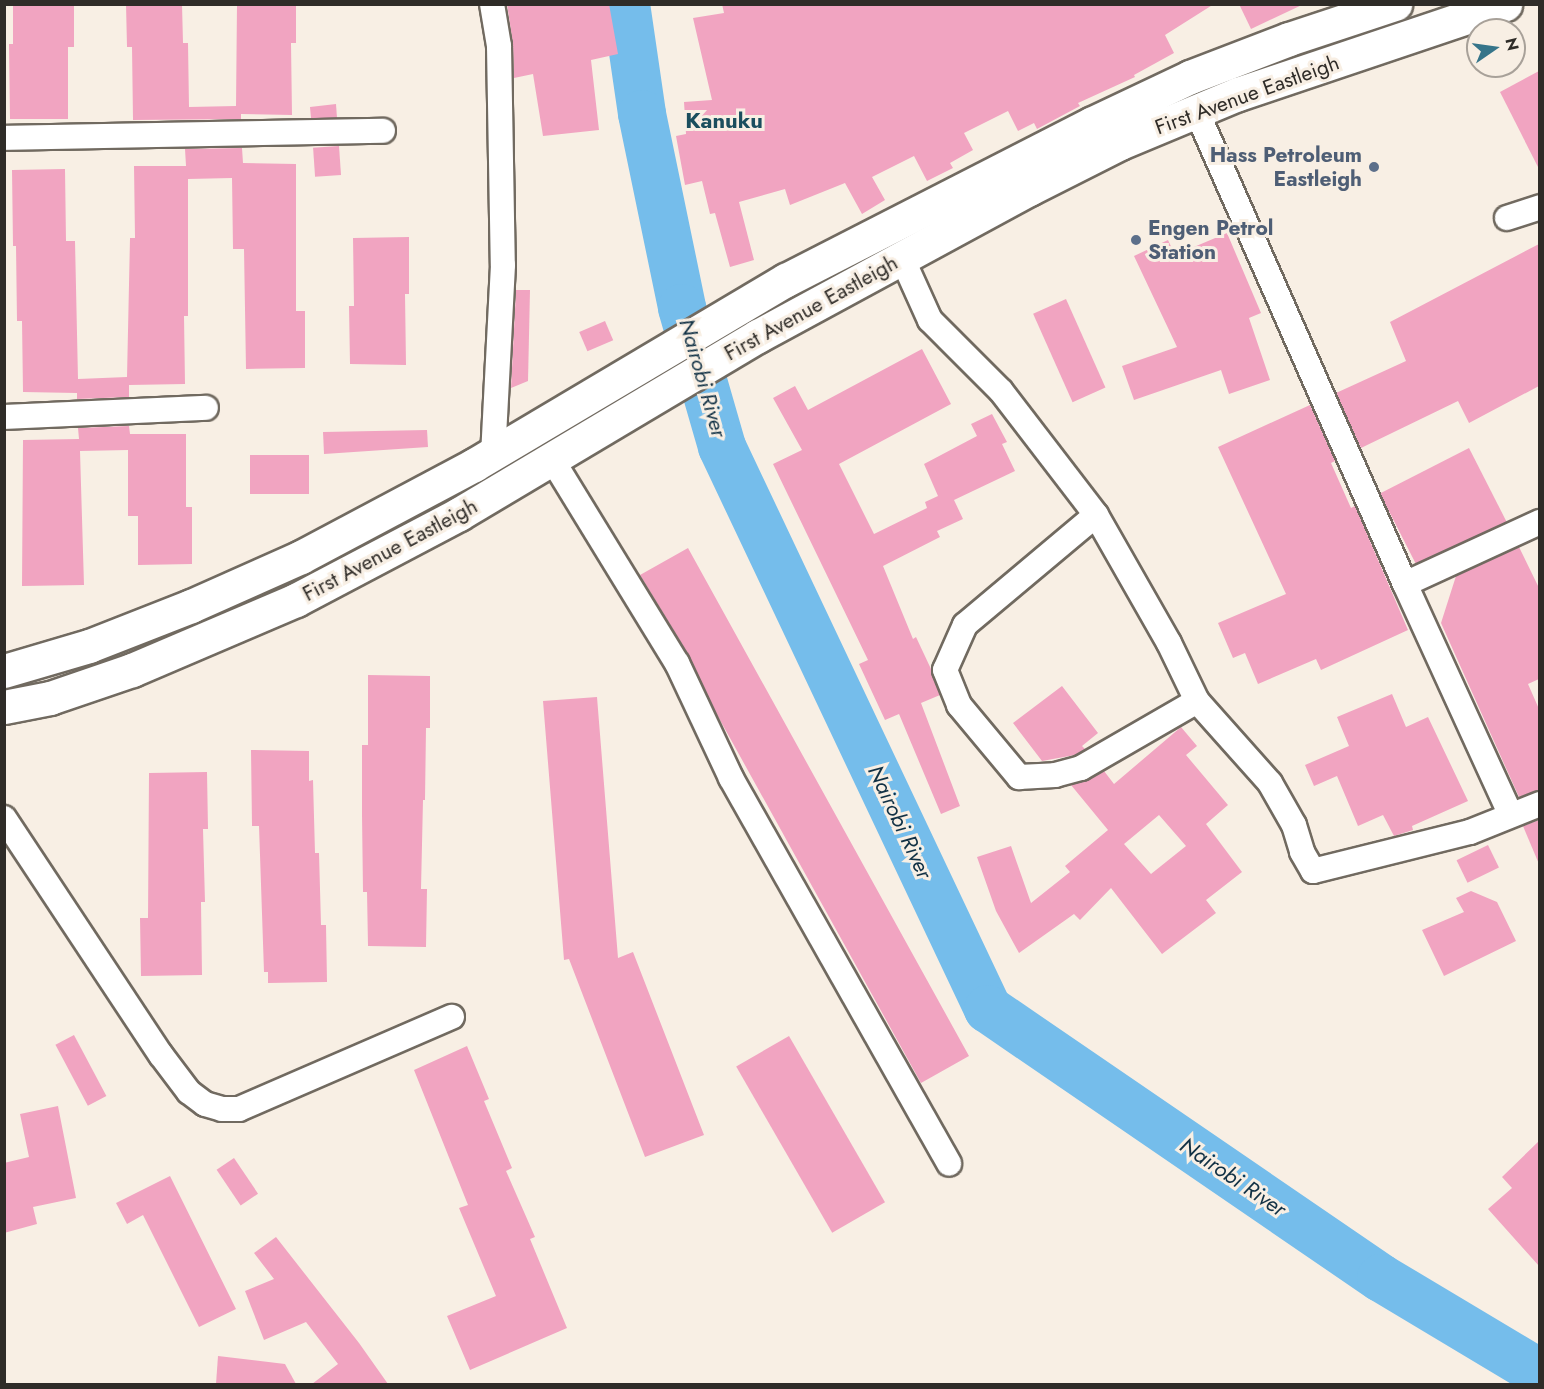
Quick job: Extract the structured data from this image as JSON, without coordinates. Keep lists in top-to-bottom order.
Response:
{
  "streets": {
    "main road": ["First Avenue Eastleigh"]
  },
  "districts": ["Kanuku"],
  "water": ["Nairobi River"],
  "places": ["Hass Petroleum Eastleigh", "Engen Petrol Station"],
  "north": "right"
}
